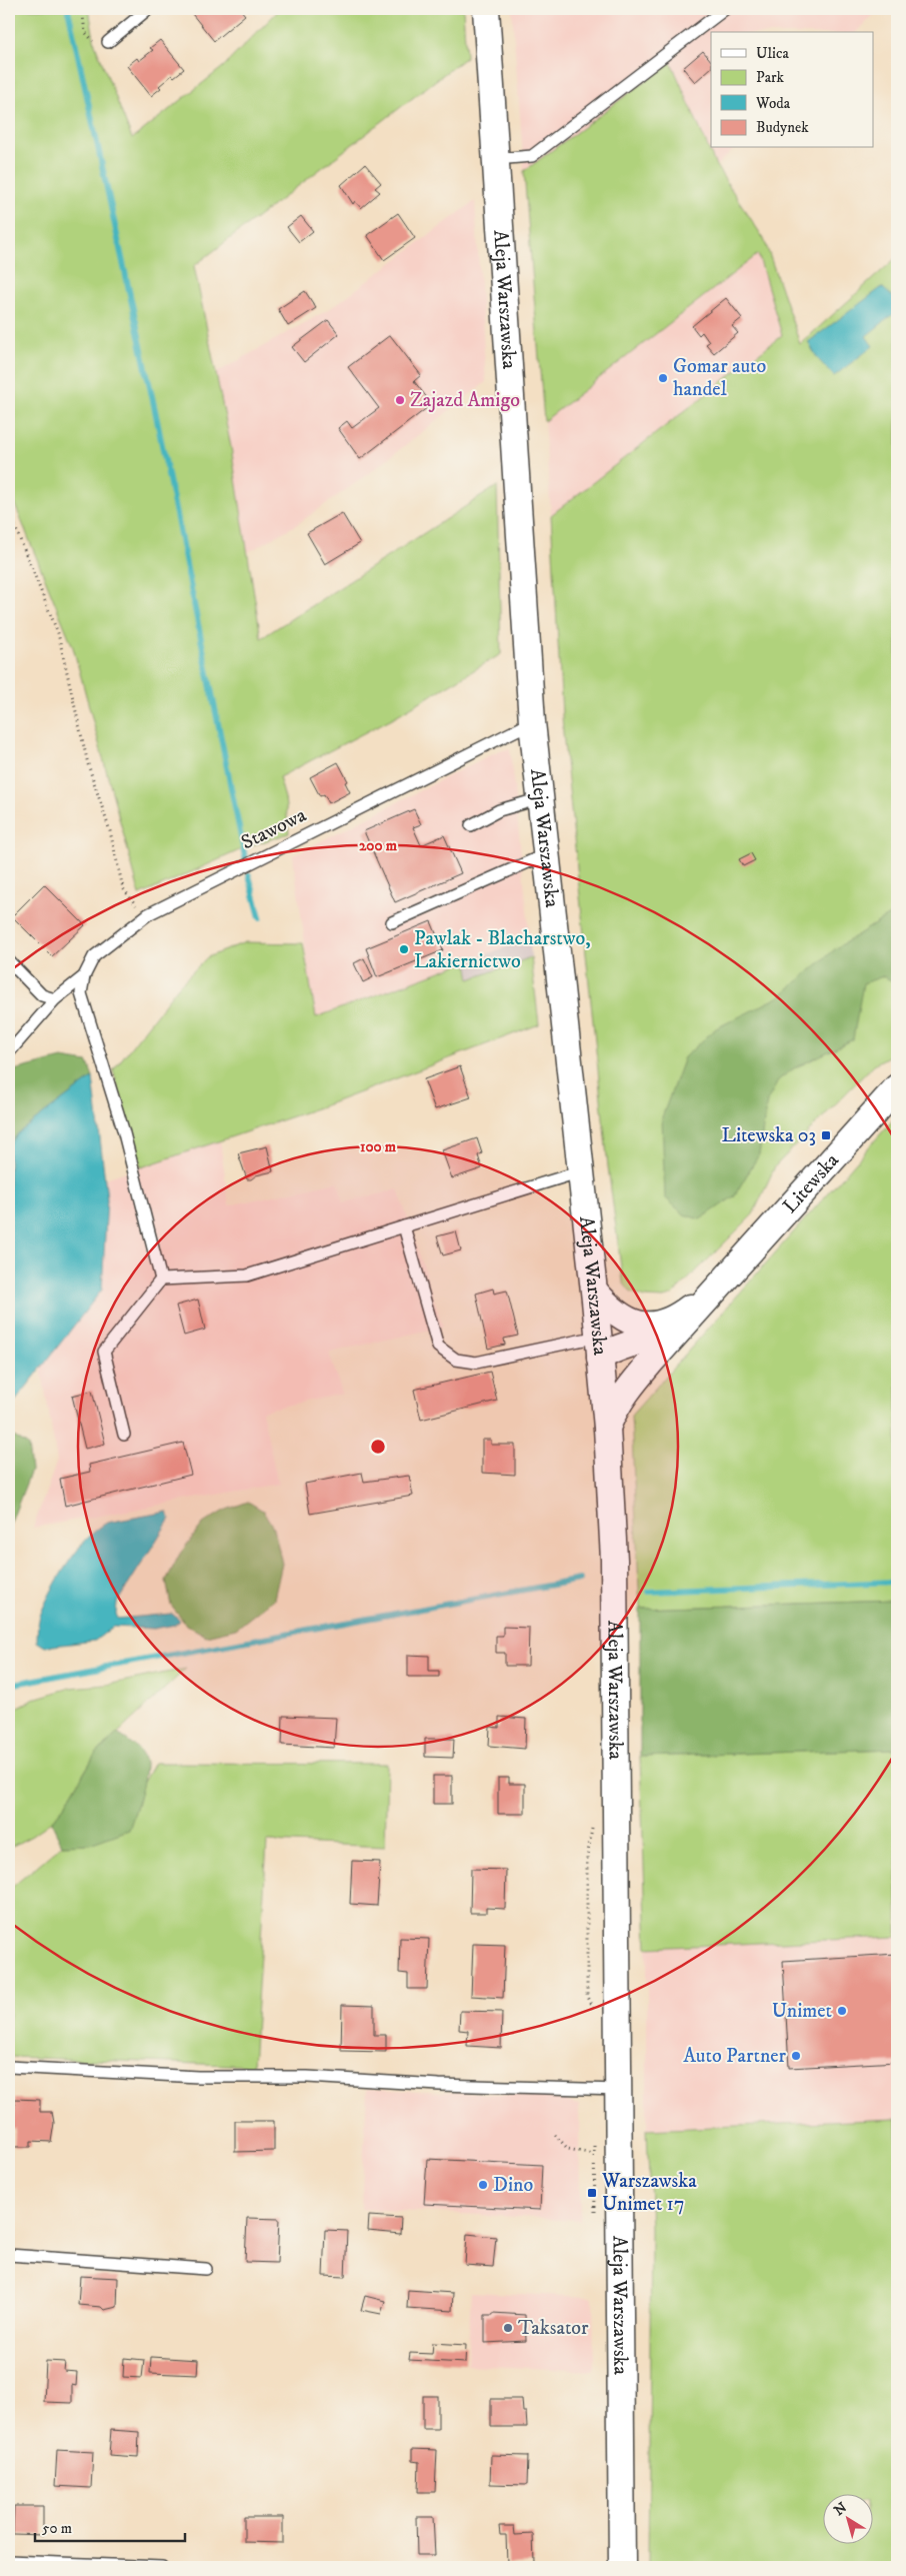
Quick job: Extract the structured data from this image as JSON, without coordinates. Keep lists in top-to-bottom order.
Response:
{
  "streets": {
    "street": ["Aleja Warszawska", "Litewska"],
    "lane": ["Stawowa"]
  },
  "crossings": [
    ["Aleja Warszawska", "Stawowa"]
  ],
  "places": {
    "other": [
      "Gomar auto handel",
      "Zajazd Amigo",
      "Pawlak - Blacharstwo, Lakiernictwo",
      "Unimet",
      "Auto Partner",
      "Dino",
      "Taksator"
    ],
    "transit": ["Litewska 03", "Warszawska Unimet 17"]
  },
  "legend": [
    "Ulica",
    "Park",
    "Woda",
    "Budynek"
  ],
  "scale_bar": "50 m",
  "north": "top left",
  "rings": ["200 m", "100 m"]
}
